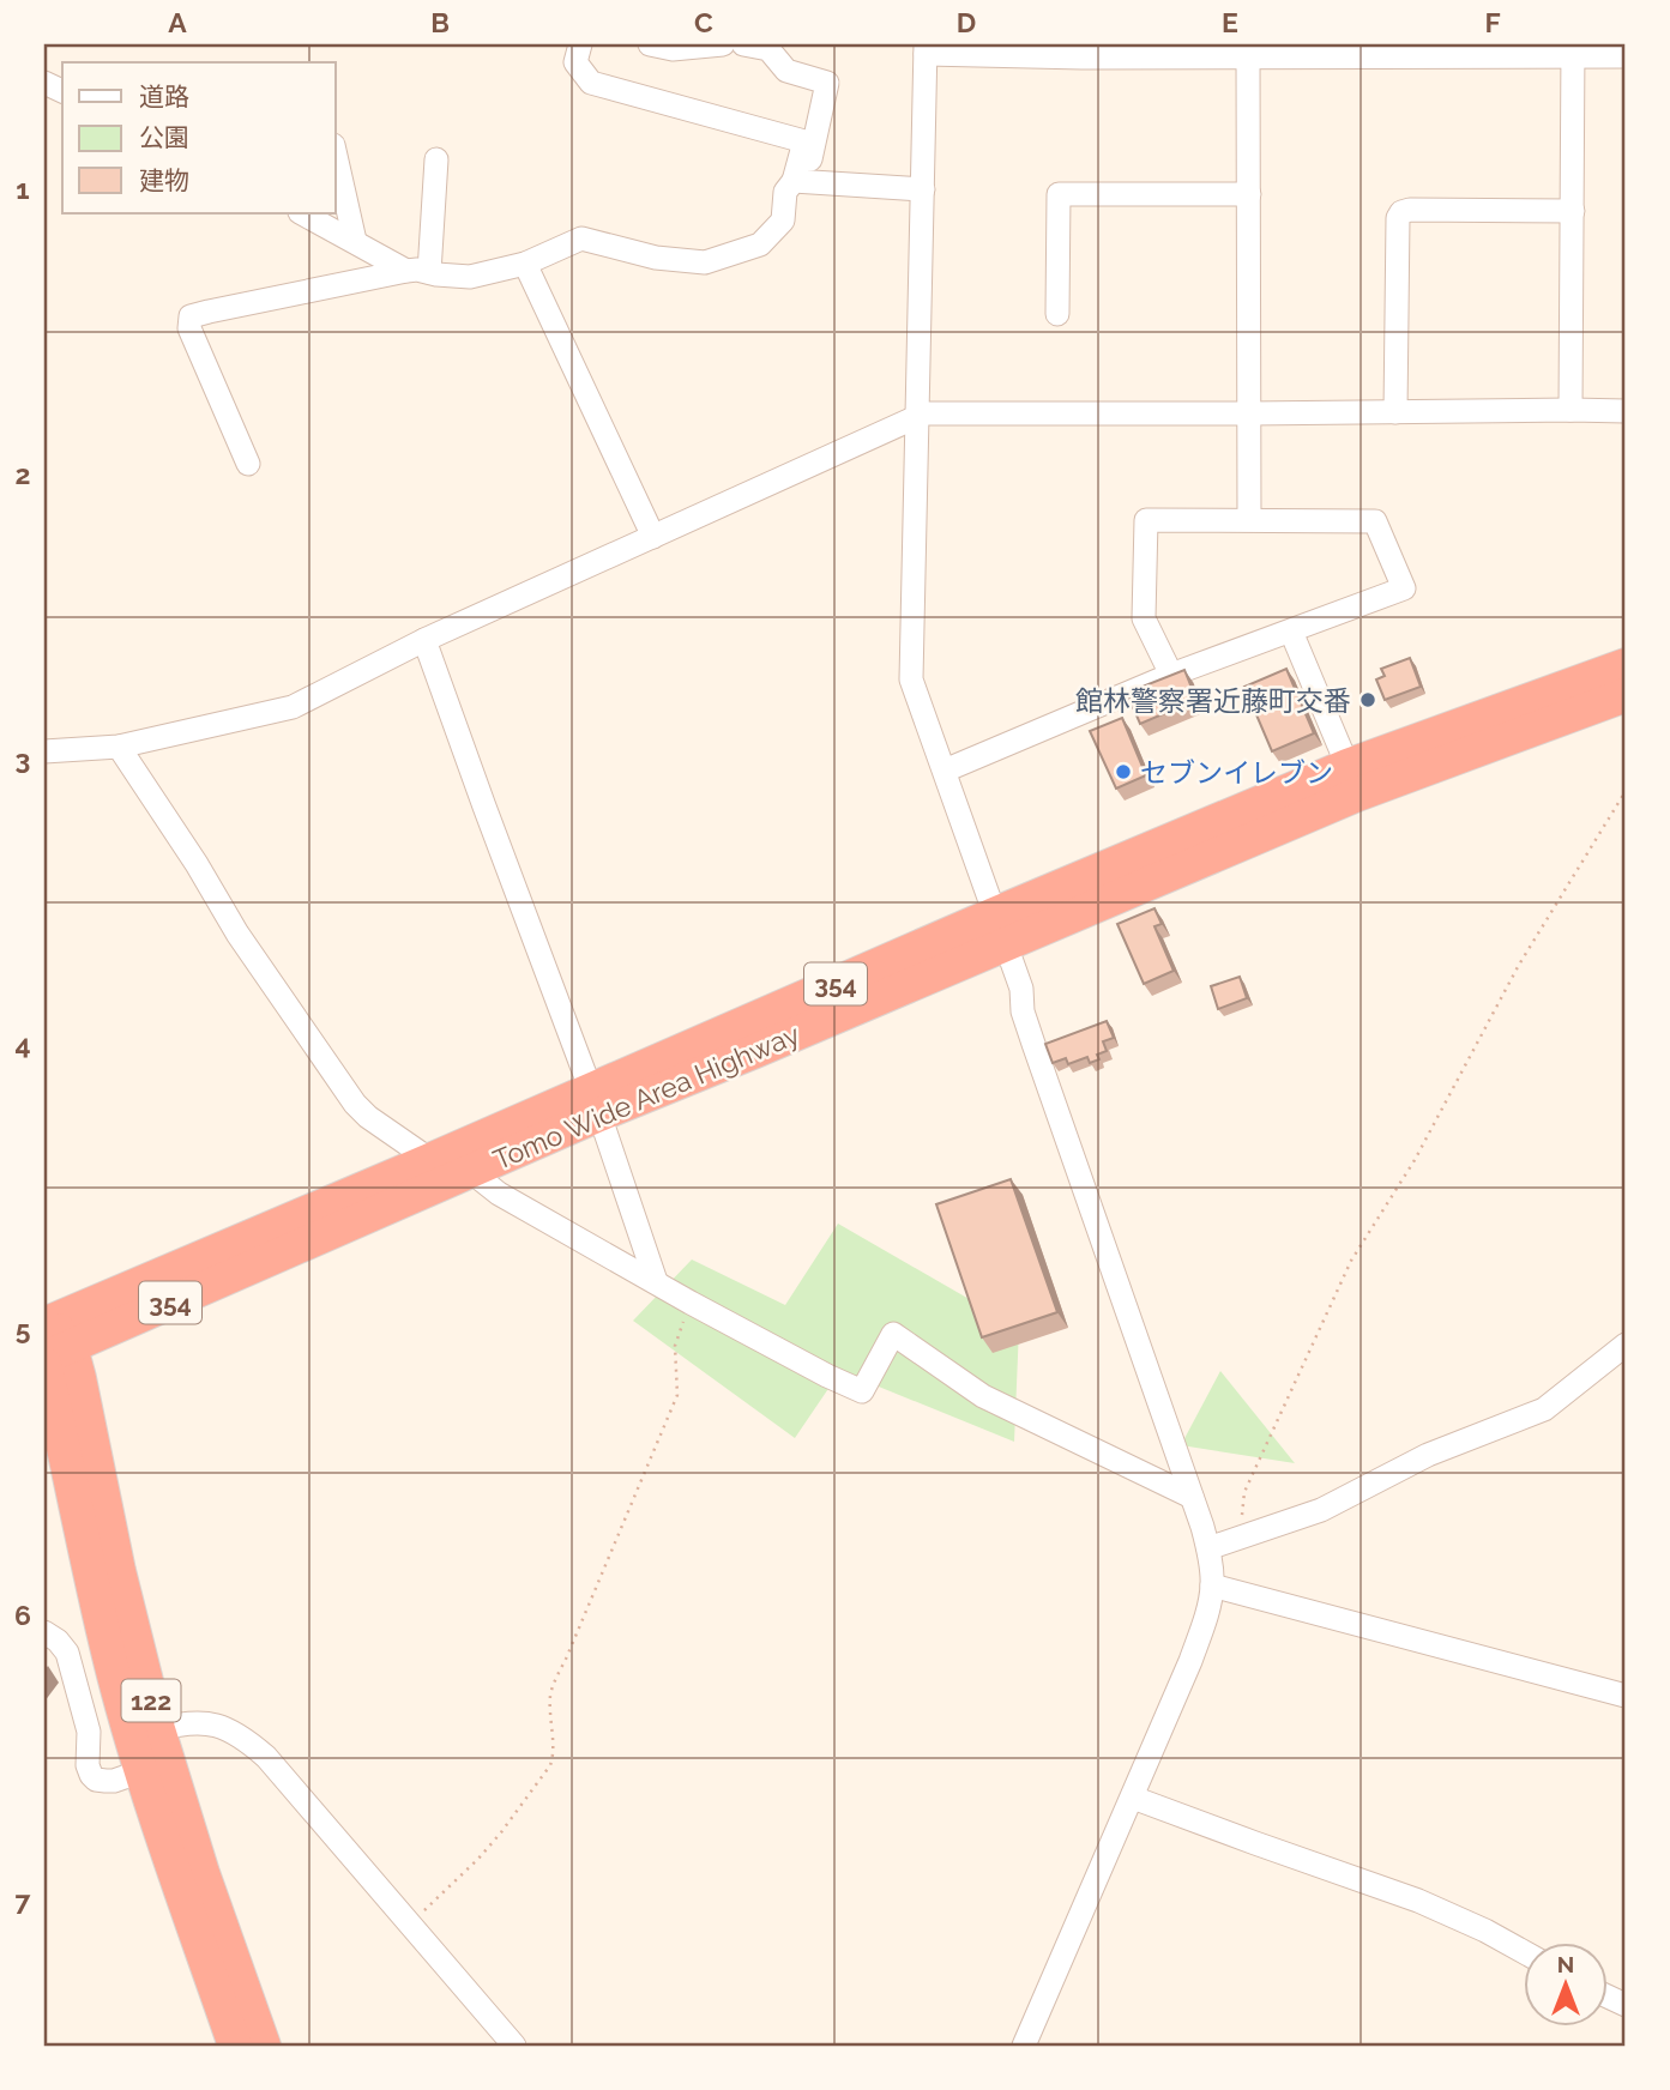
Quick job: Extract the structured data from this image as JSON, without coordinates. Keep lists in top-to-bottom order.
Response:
{
  "streets": {
    "highway": ["354", "Tomo Wide Area Highway", "122"]
  },
  "crossings": [
    ["Tomo Wide Area Highway", "122"]
  ],
  "places": ["館林警察署近藤町交番", "セブンイレブン"],
  "legend": ["道路", "公園", "建物"],
  "north": "top",
  "grid": {
    "columns": [
      "A",
      "B",
      "C",
      "D",
      "E",
      "F"
    ],
    "rows": [
      "1",
      "2",
      "3",
      "4",
      "5",
      "6",
      "7"
    ]
  }
}
